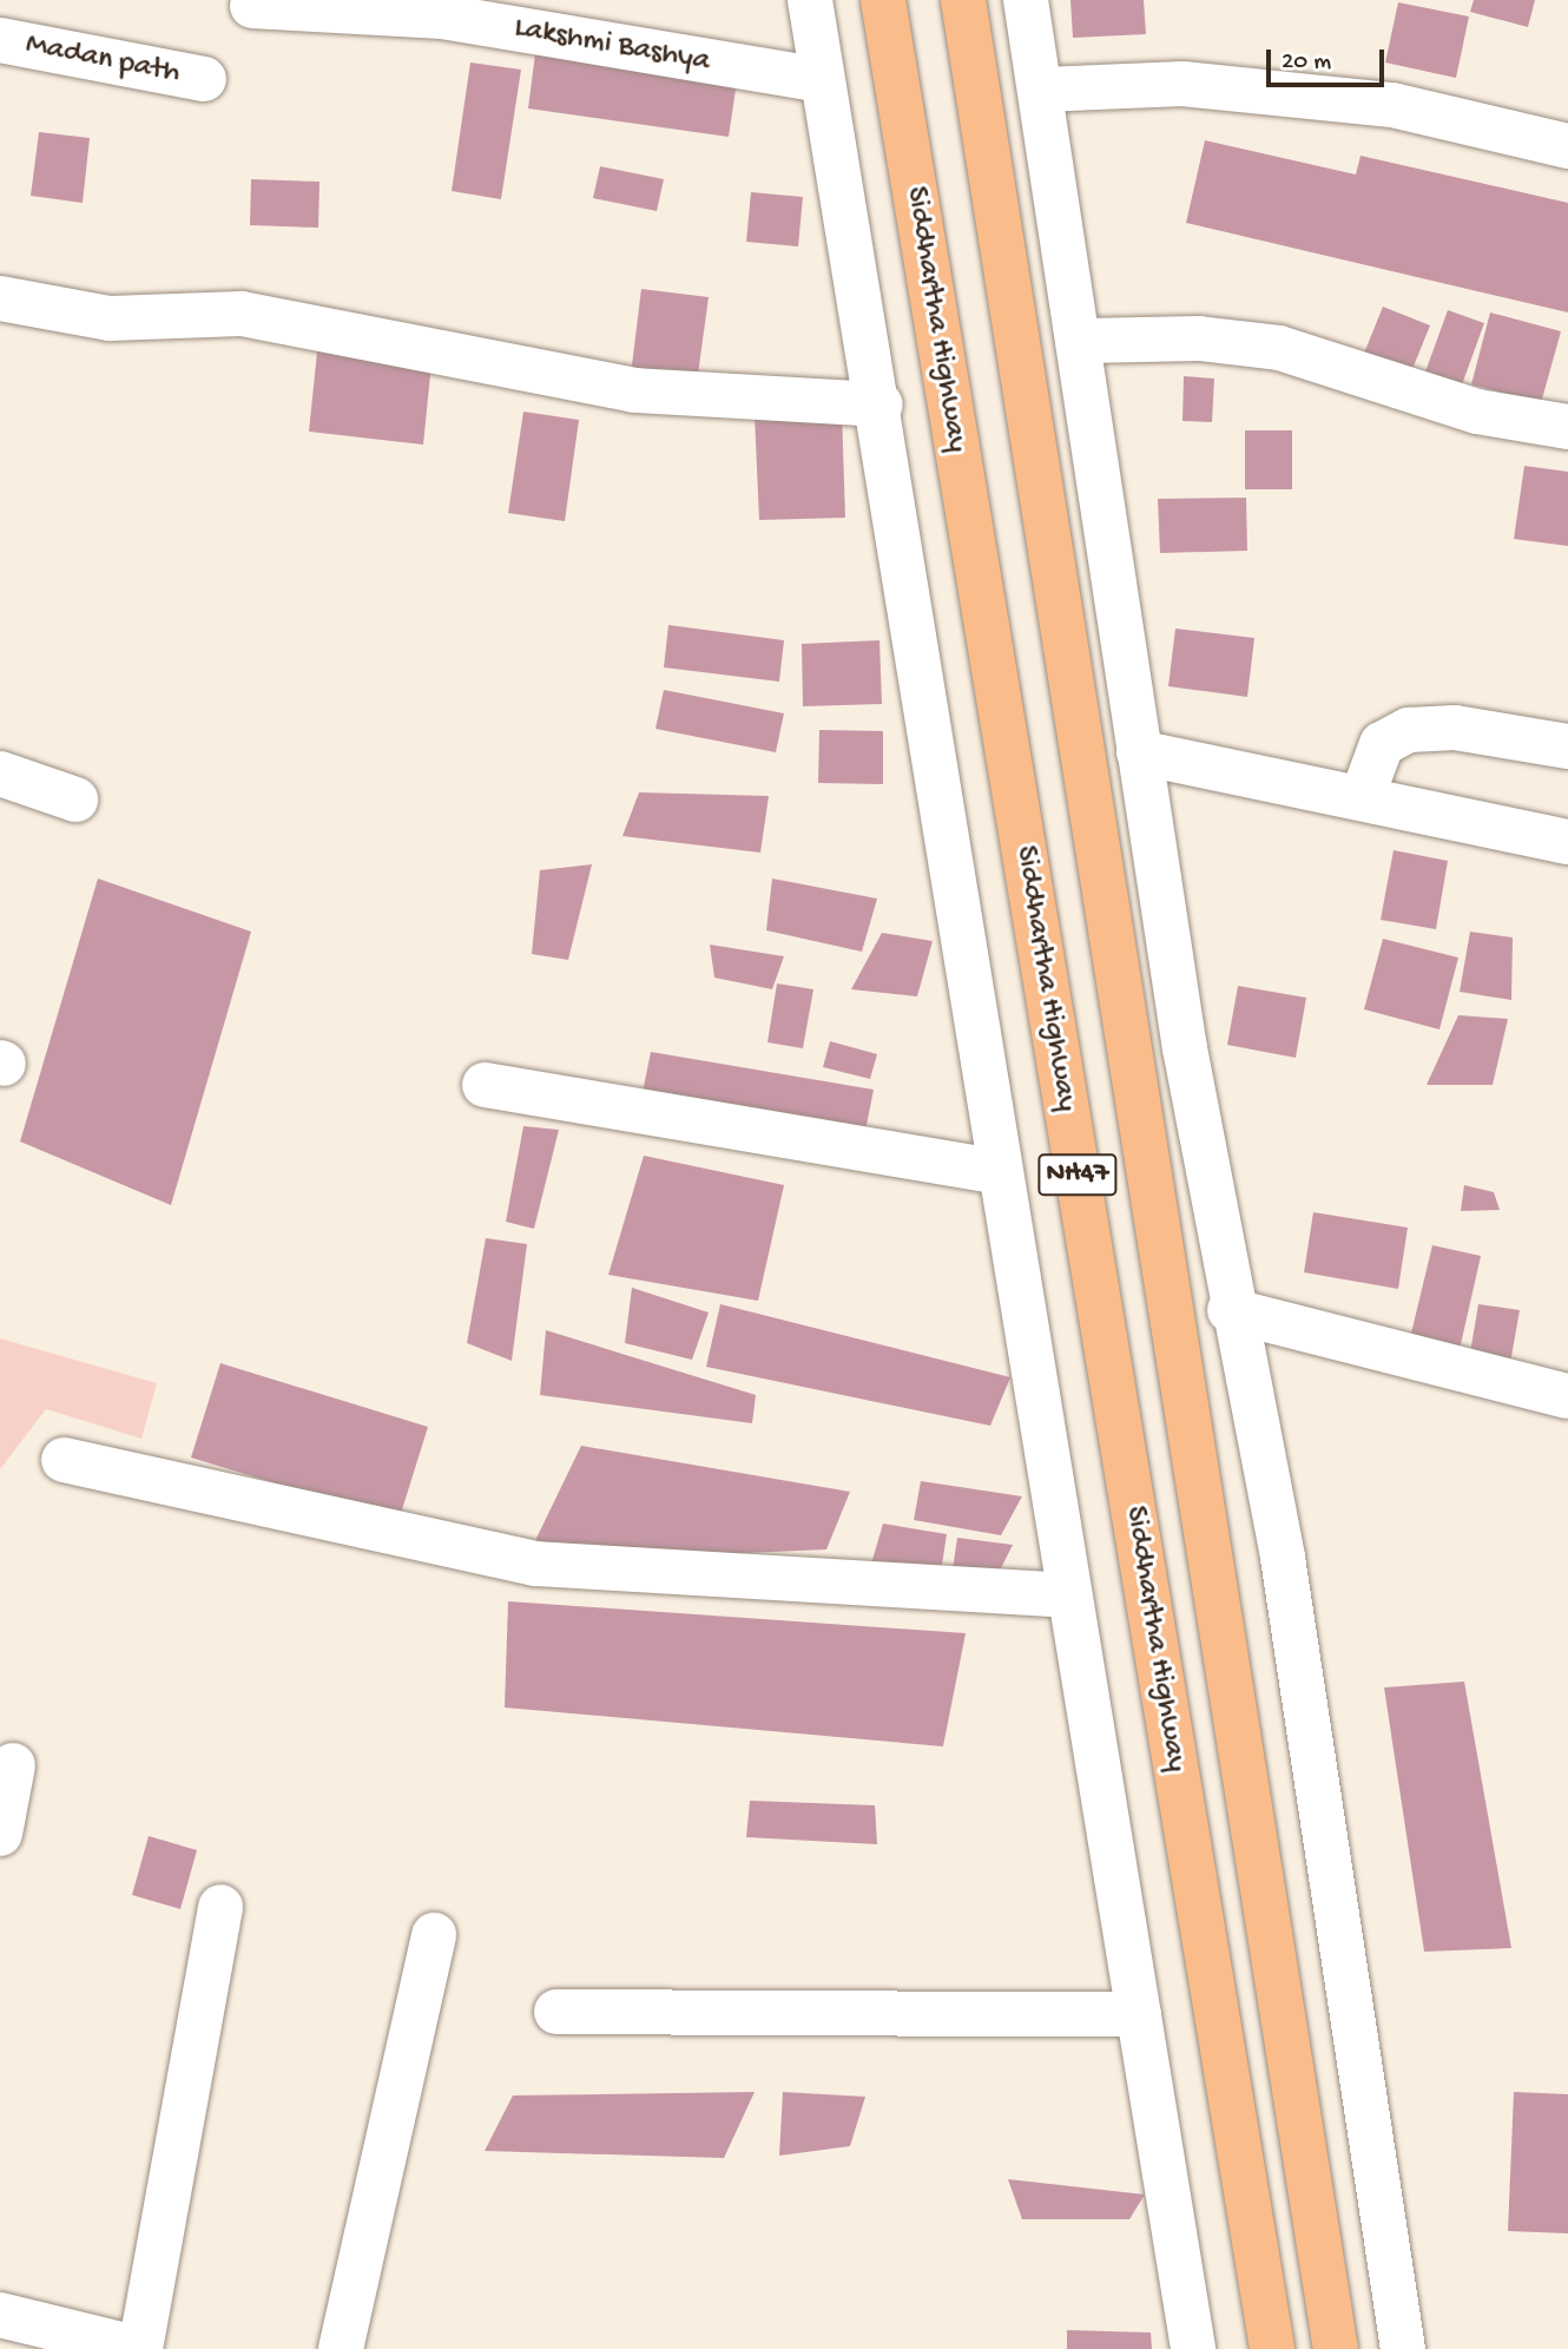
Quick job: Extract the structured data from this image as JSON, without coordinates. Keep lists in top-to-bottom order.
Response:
{
  "streets": {
    "highway": ["Siddhartha Highway", "NH47"],
    "street": ["Lakshmi Bashya", "Madan path"]
  },
  "scale_bar": "20 m"
}
